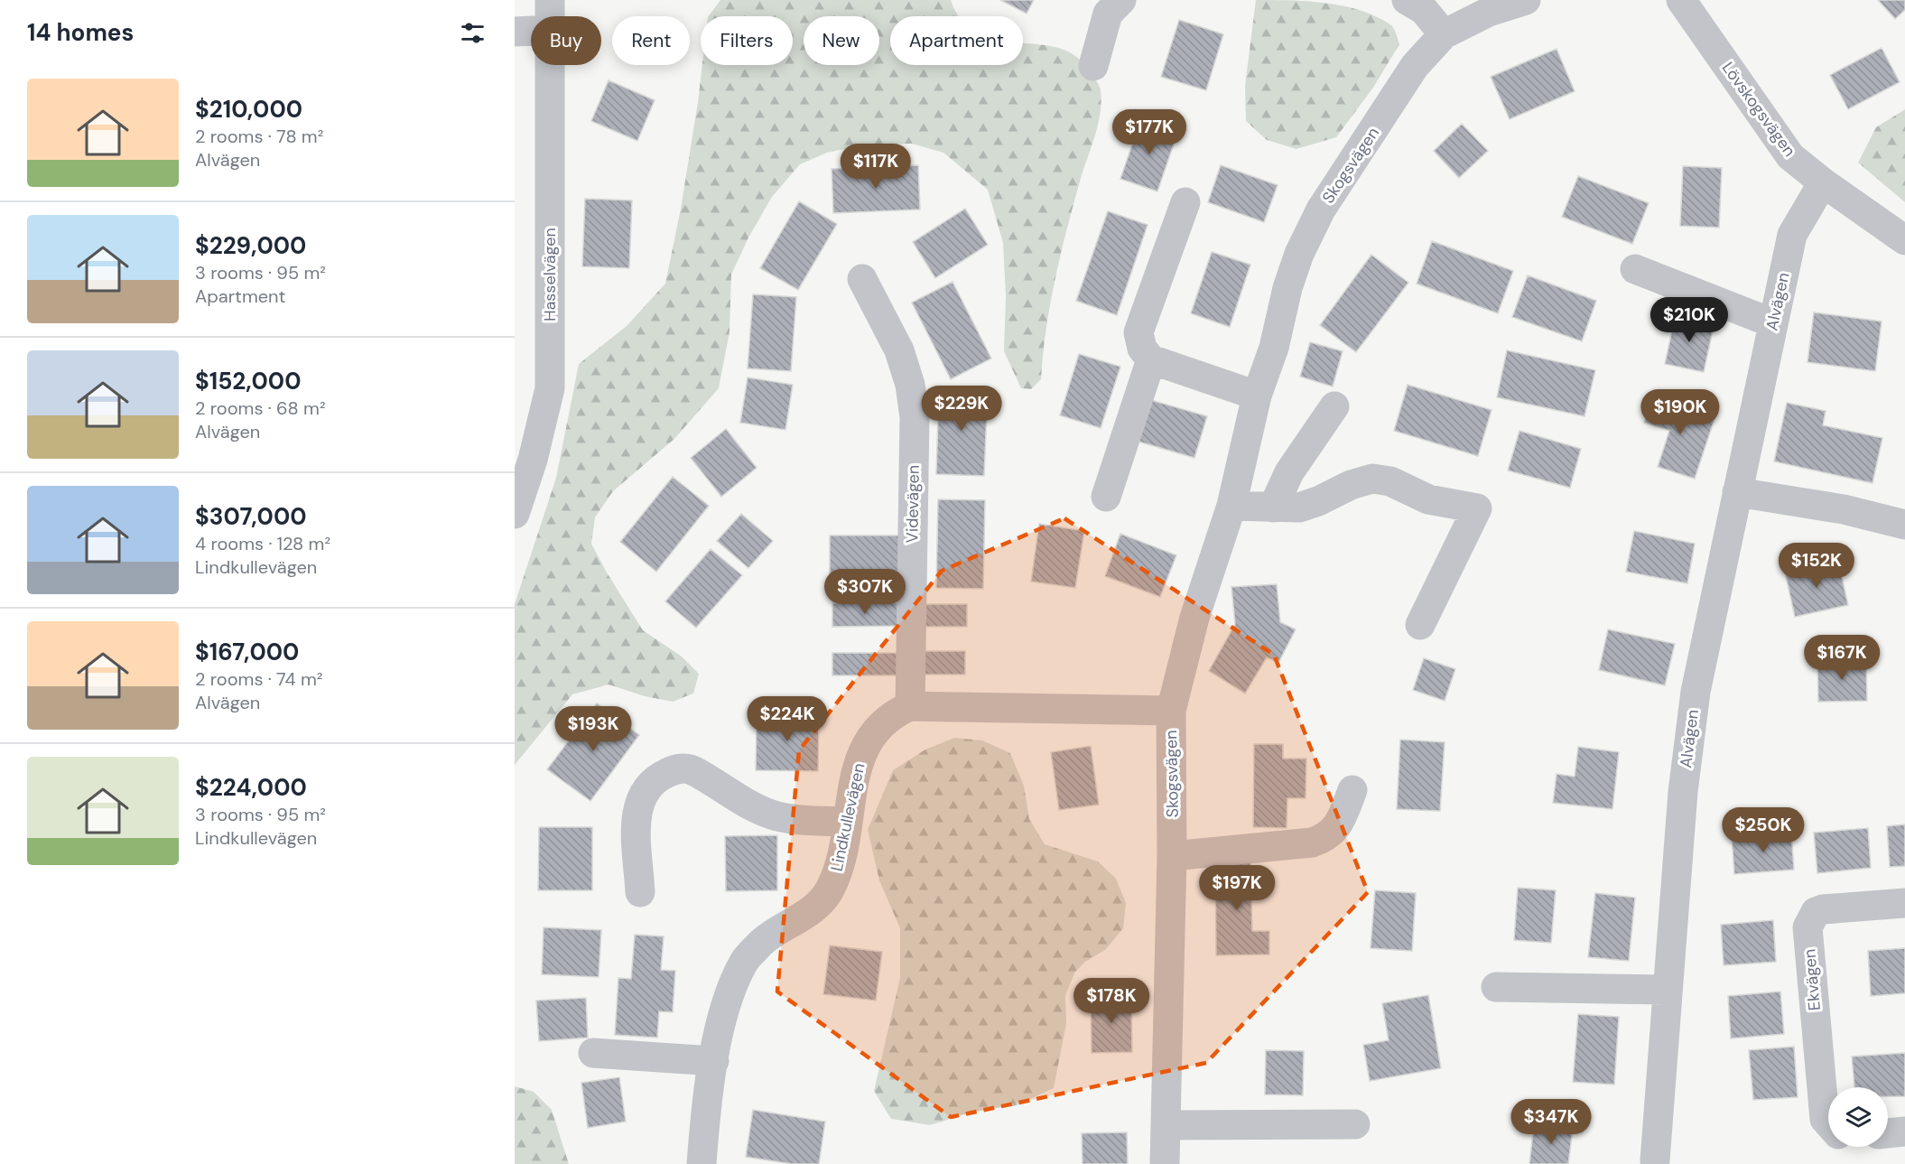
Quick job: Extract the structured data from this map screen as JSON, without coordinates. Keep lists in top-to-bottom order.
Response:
{
  "streets": {
    "street": [
      "Lövskogsvägen",
      "Skogsvägen",
      "Hasselvägen",
      "Alvägen",
      "Videvägen",
      "Lindkullevägen",
      "Ekvägen"
    ]
  },
  "crossings": [
    ["Lövskogsvägen", "Alvägen"],
    ["Skogsvägen", "Lindkullevägen"],
    ["Videvägen", "Lindkullevägen"]
  ],
  "page": {
    "heading": "14 homes",
    "chip": [
      "Buy",
      "Rent",
      "Filters",
      "New",
      "Apartment"
    ],
    "list": [
      {
        "name": "$210,000",
        "note": "2 rooms · 78 m² · Alvägen"
      },
      {
        "name": "$229,000",
        "note": "3 rooms · 95 m² · Apartment"
      },
      {
        "name": "$152,000",
        "note": "2 rooms · 68 m² · Alvägen"
      },
      {
        "name": "$307,000",
        "note": "4 rooms · 128 m² · Lindkullevägen"
      },
      {
        "name": "$167,000",
        "note": "2 rooms · 74 m² · Alvägen"
      },
      {
        "name": "$224,000",
        "note": "3 rooms · 95 m² · Lindkullevägen"
      }
    ],
    "price": [
      "$177K",
      "$117K",
      "$210K",
      "$229K",
      "$190K",
      "$152K",
      "$307K",
      "$167K",
      "$224K",
      "$193K",
      "$250K",
      "$197K",
      "$178K",
      "$347K"
    ]
  }
}
